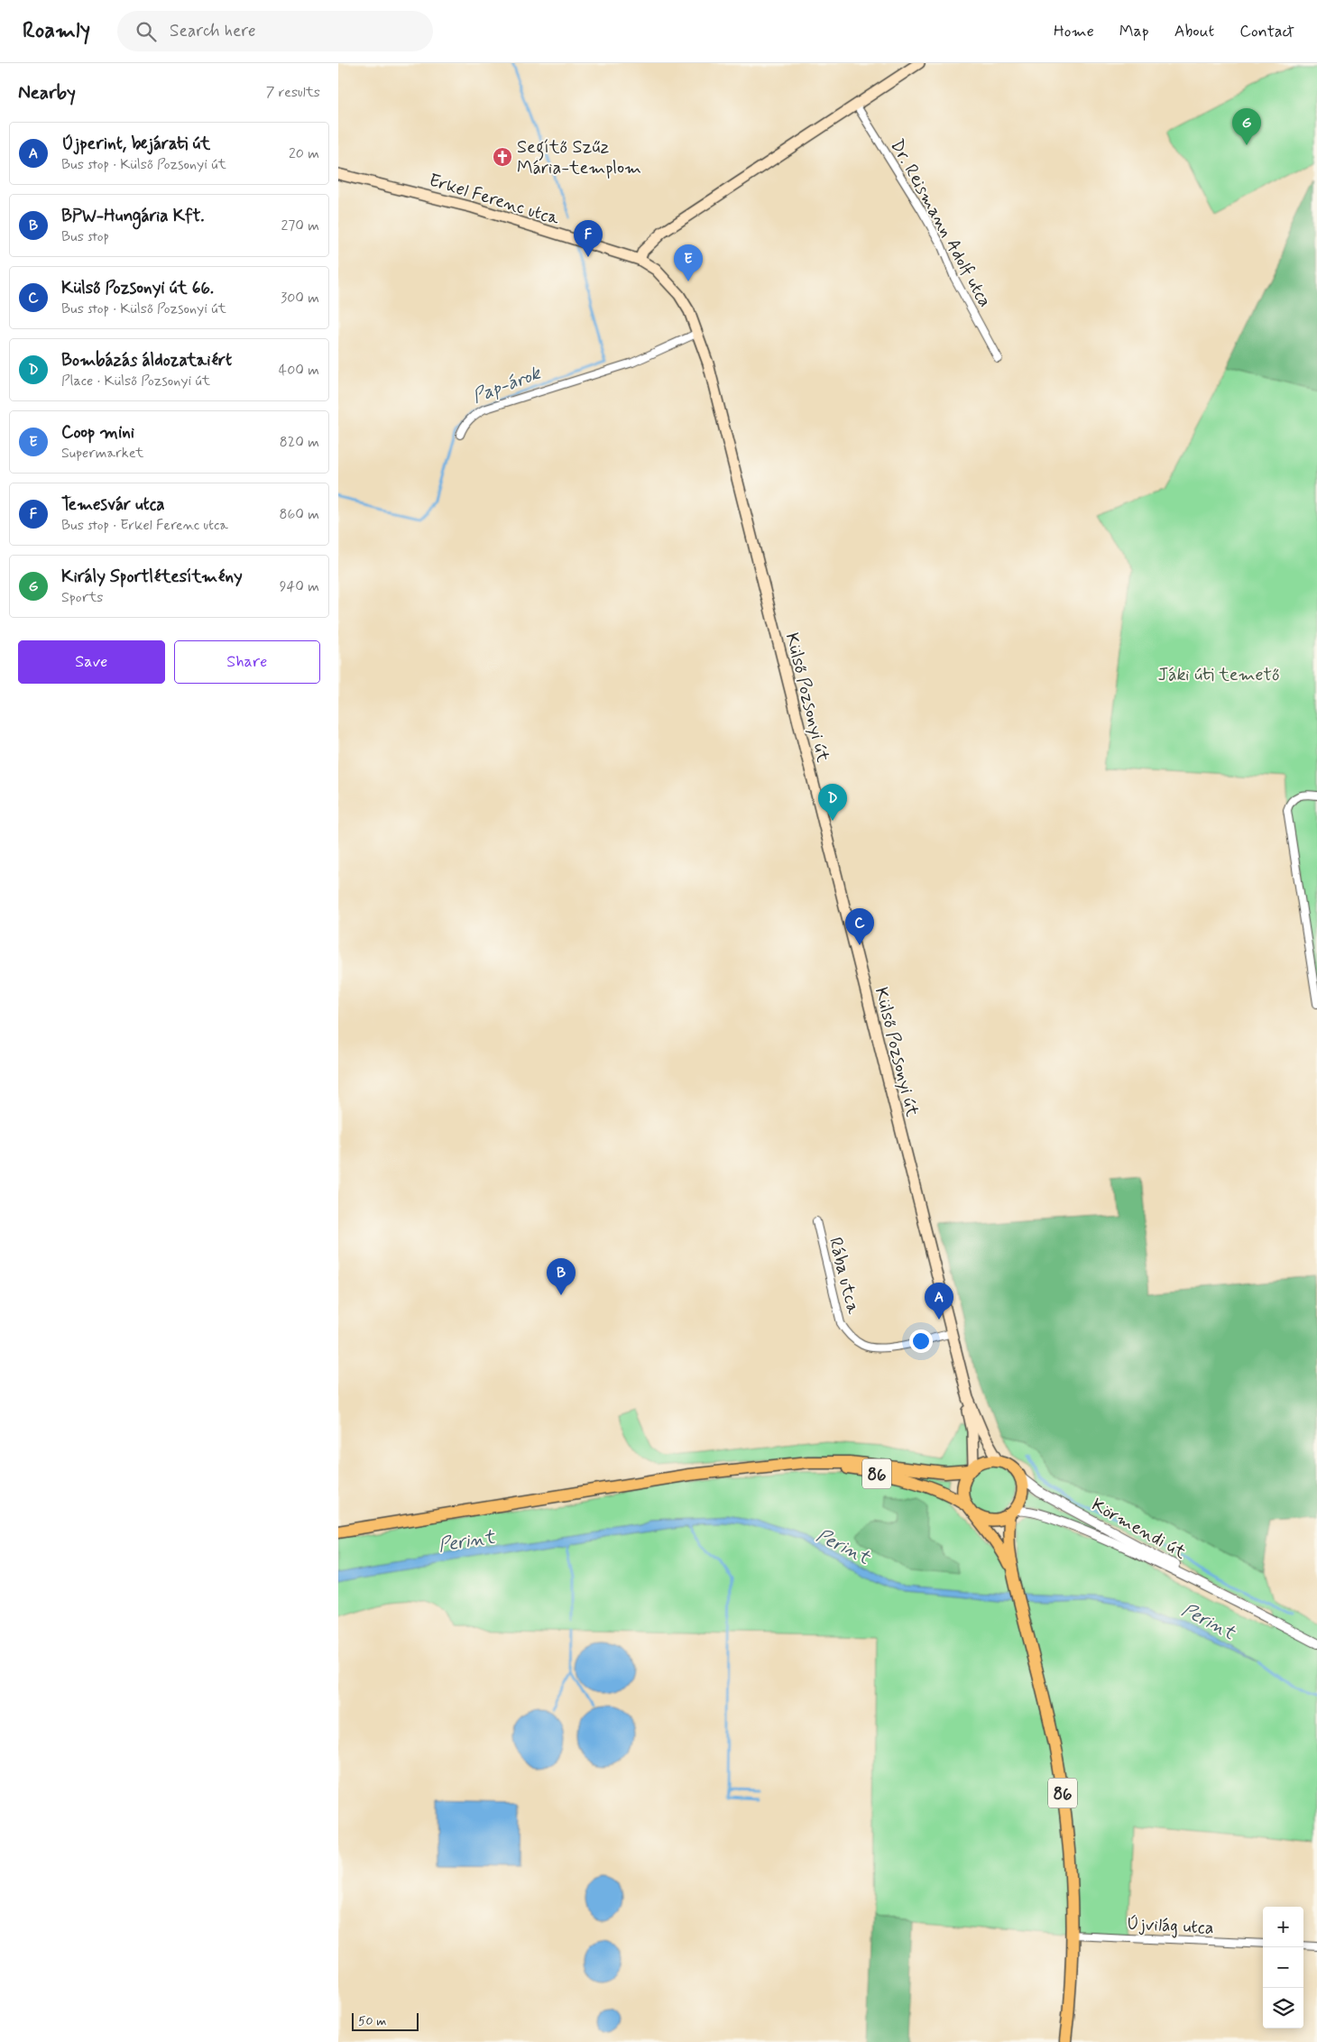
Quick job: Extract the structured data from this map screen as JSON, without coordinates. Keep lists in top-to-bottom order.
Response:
{
  "streets": {
    "main road": ["Erkel Ferenc utca", "Külső Pozsonyi út", "86"],
    "street": [
      "Dr. Reismann Adolf utca",
      "Rába utca",
      "Körmendi út",
      "Újvilág utca"
    ]
  },
  "crossings": [
    ["Erkel Ferenc utca", "Külső Pozsonyi út"],
    ["Külső Pozsonyi út", "Rába utca"],
    ["86", "Körmendi út"],
    ["86", "Újvilág utca"]
  ],
  "water": ["Pap-árok", "Perint"],
  "parks": ["Jáki úti temető"],
  "places": {
    "church": ["Segítő Szűz Mária-templom"]
  },
  "scale_bar": "50 m",
  "page": {
    "header": "Roamly",
    "search": "Search here",
    "nav": [
      "Home",
      "Map",
      "About",
      "Contact"
    ],
    "heading": ["Nearby", "7 results"],
    "pins": [
      "G",
      "F",
      "E",
      "D",
      "C",
      "B",
      "A"
    ],
    "list": [
      {
        "mark": "A",
        "name": "Újperint, bejárati út",
        "note": "Bus stop · Külső Pozsonyi út",
        "value": "20 m"
      },
      {
        "mark": "B",
        "name": "BPW-Hungária Kft.",
        "note": "Bus stop",
        "value": "270 m"
      },
      {
        "mark": "C",
        "name": "Külső Pozsonyi út 66.",
        "note": "Bus stop · Külső Pozsonyi út",
        "value": "300 m"
      },
      {
        "mark": "D",
        "name": "Bombázás áldozataiért",
        "note": "Place · Külső Pozsonyi út",
        "value": "400 m"
      },
      {
        "mark": "E",
        "name": "Coop mini",
        "note": "Supermarket",
        "value": "820 m"
      },
      {
        "mark": "F",
        "name": "Temesvár utca",
        "note": "Bus stop · Erkel Ferenc utca",
        "value": "860 m"
      },
      {
        "mark": "G",
        "name": "Király Sportlétesítmény",
        "note": "Sports",
        "value": "940 m"
      }
    ],
    "buttons": ["Save", "Share"],
    "map_buttons": ["+", "−"],
    "scale": "50 m"
  }
}
